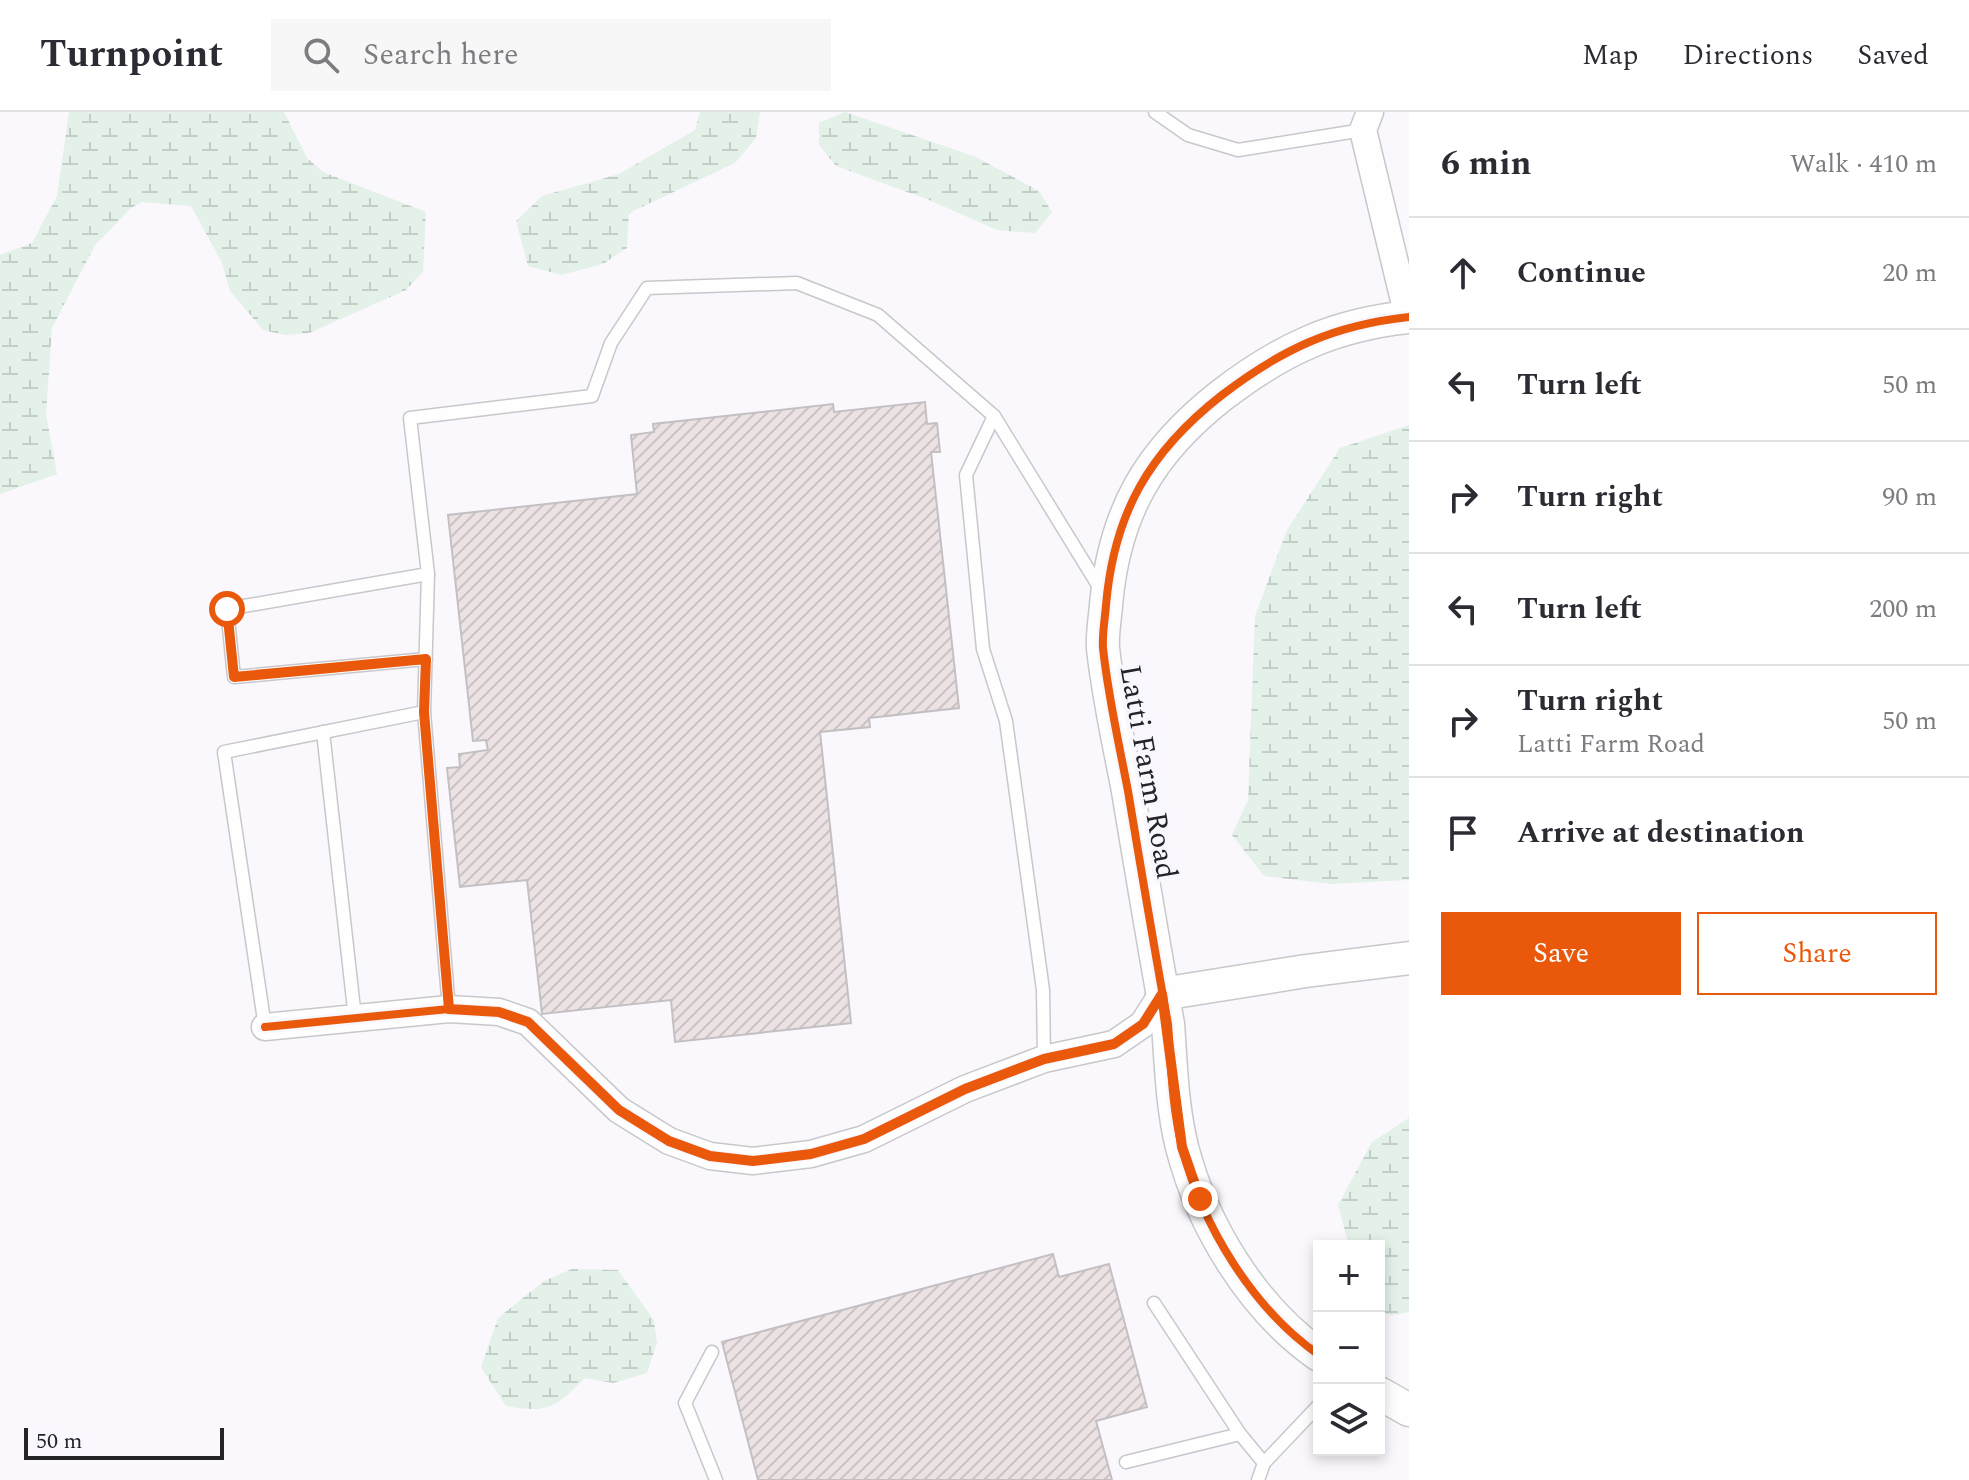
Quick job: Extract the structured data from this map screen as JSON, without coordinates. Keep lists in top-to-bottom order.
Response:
{
  "streets": {
    "street": ["Latti Farm Road"]
  },
  "scale_bar": "50 m",
  "page": {
    "header": "Turnpoint",
    "search": "Search here",
    "nav": ["Map", "Directions", "Saved"],
    "heading": ["6 min", "Walk · 410 m"],
    "list": [
      ["Continue", "20 m"],
      ["Turn left", "50 m"],
      ["Turn right", "90 m"],
      ["Turn left", "200 m"],
      ["Turn right", "Latti Farm Road", "50 m"],
      "Arrive at destination"
    ],
    "buttons": ["Save", "Share"],
    "map_buttons": ["+", "−"],
    "scale": "50 m"
  }
}
